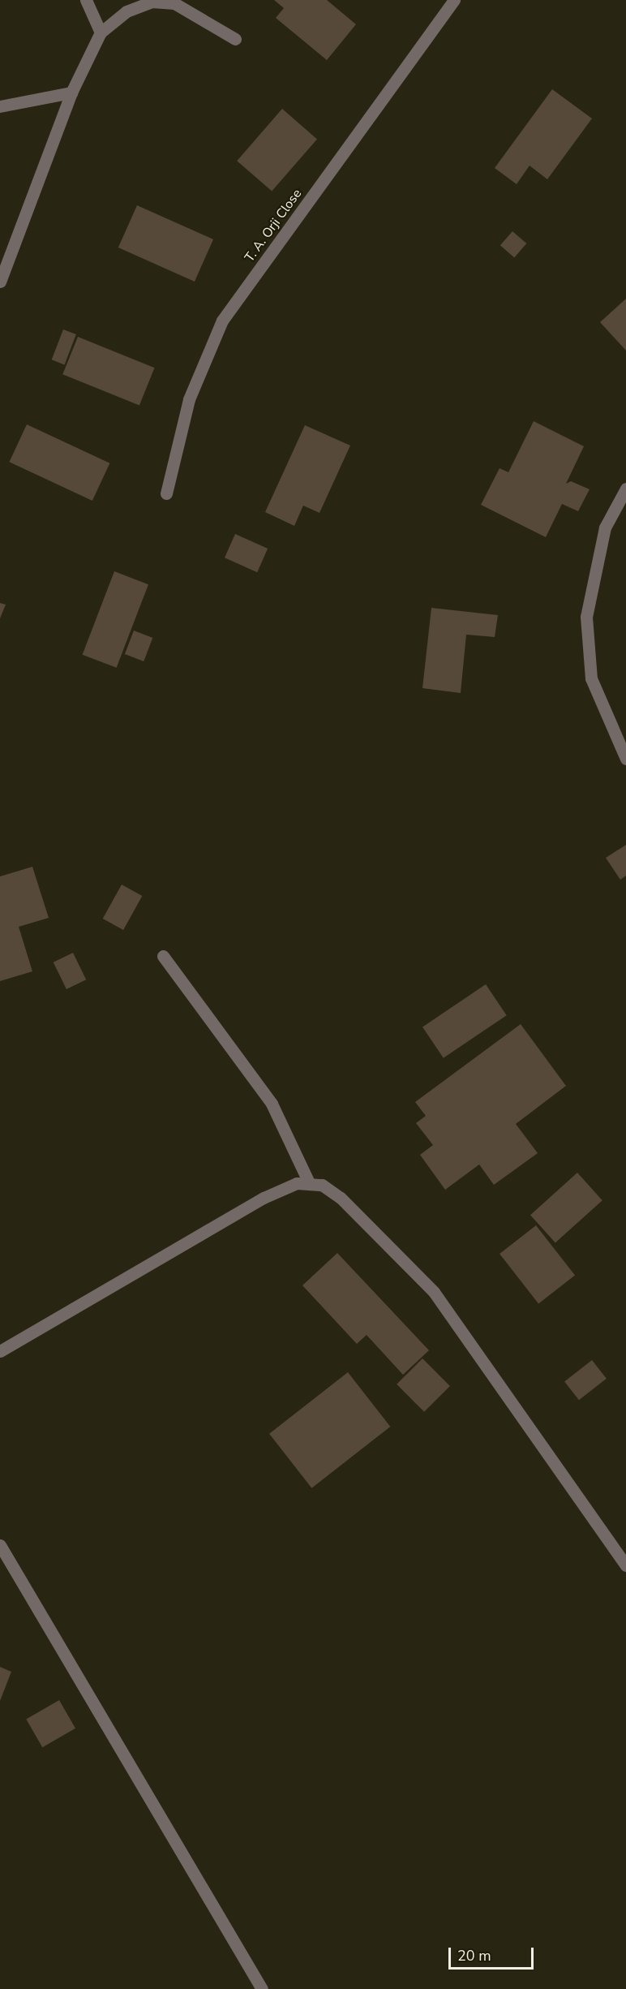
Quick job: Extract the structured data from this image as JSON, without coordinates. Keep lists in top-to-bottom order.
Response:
{
  "streets": {
    "street": ["T. A. Orji Close"]
  },
  "scale_bar": "20 m"
}
